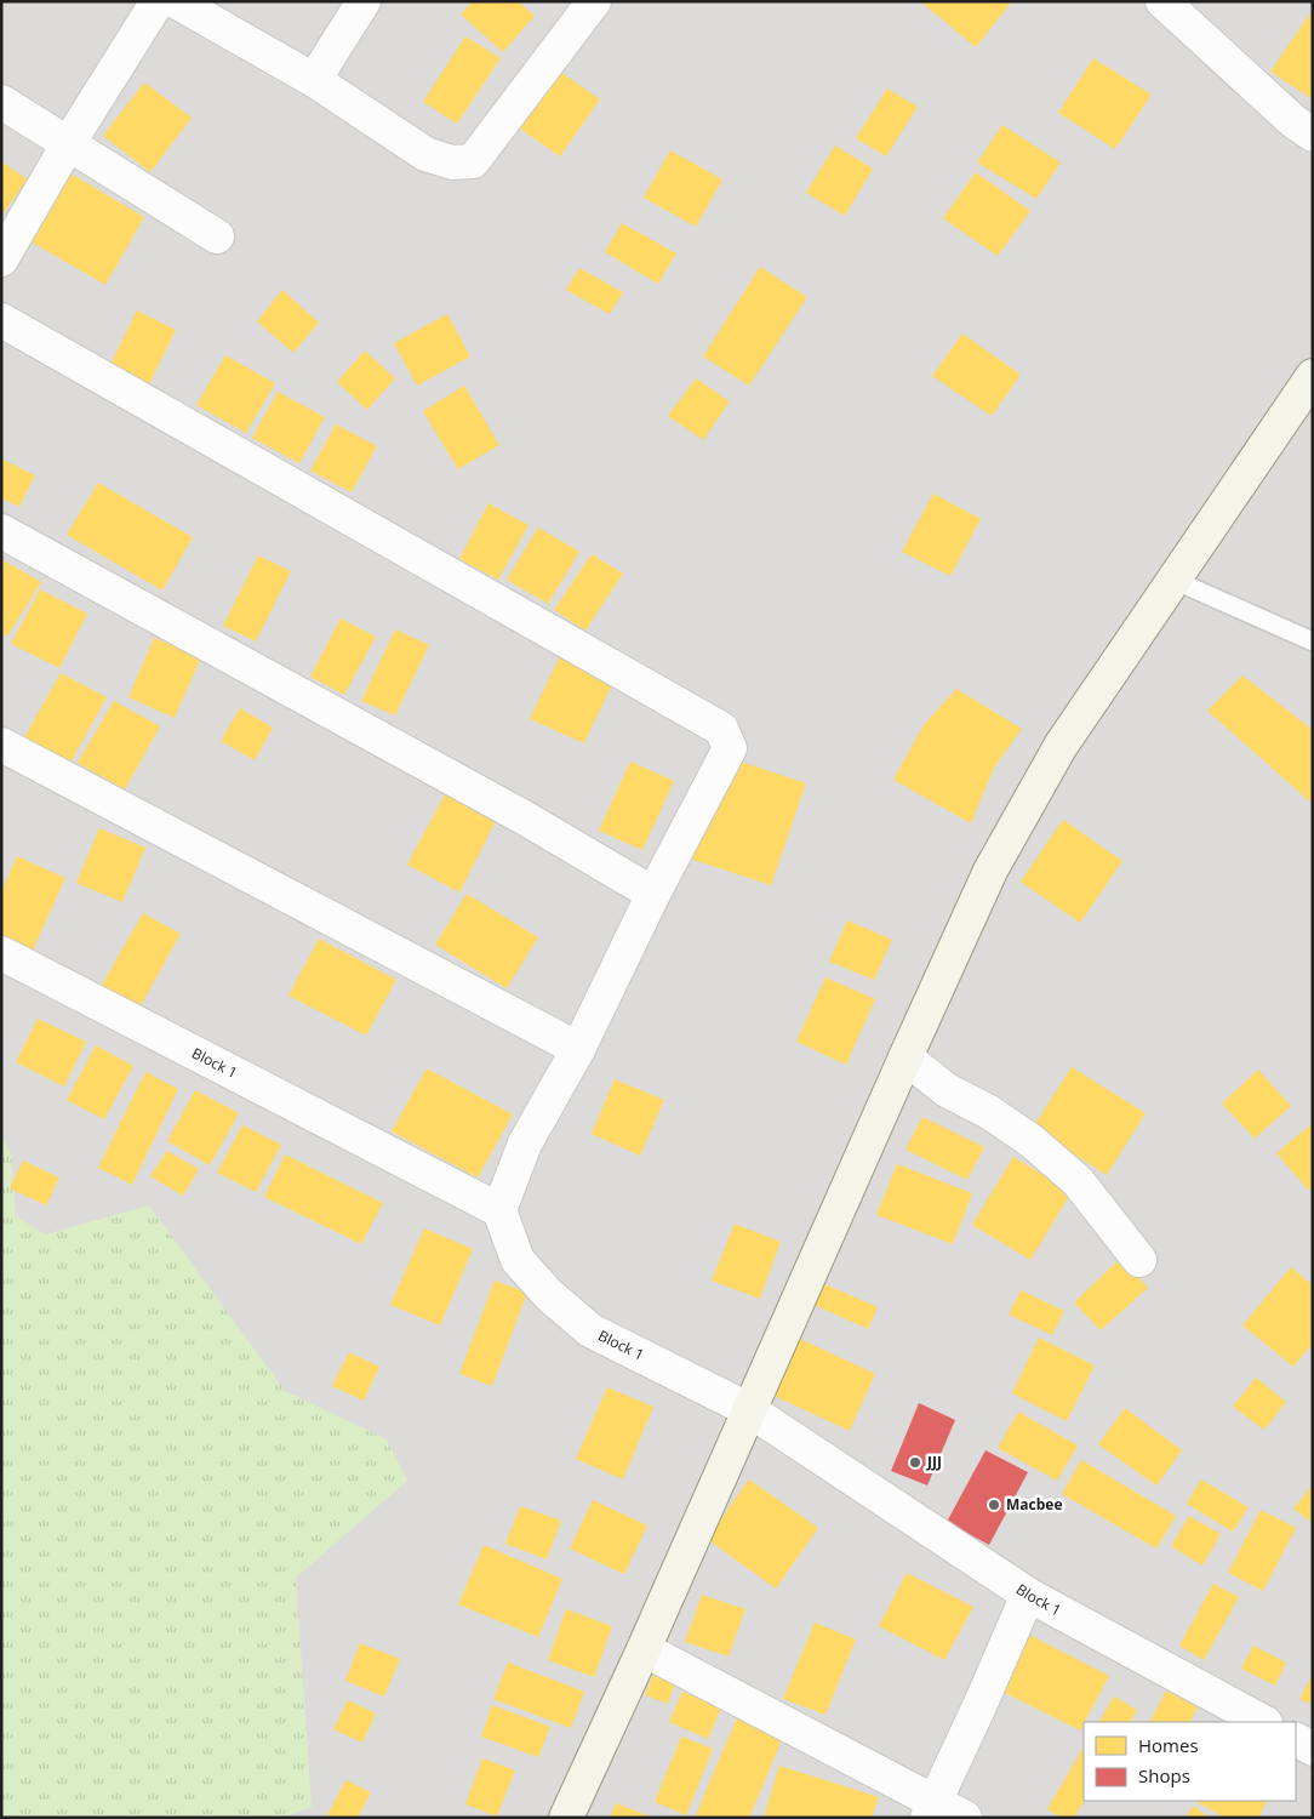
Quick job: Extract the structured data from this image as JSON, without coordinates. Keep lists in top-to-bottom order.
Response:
{
  "streets": {
    "street": ["Block 1"]
  },
  "places": ["JJJ", "Macbee"],
  "legend": ["Homes", "Shops"]
}
